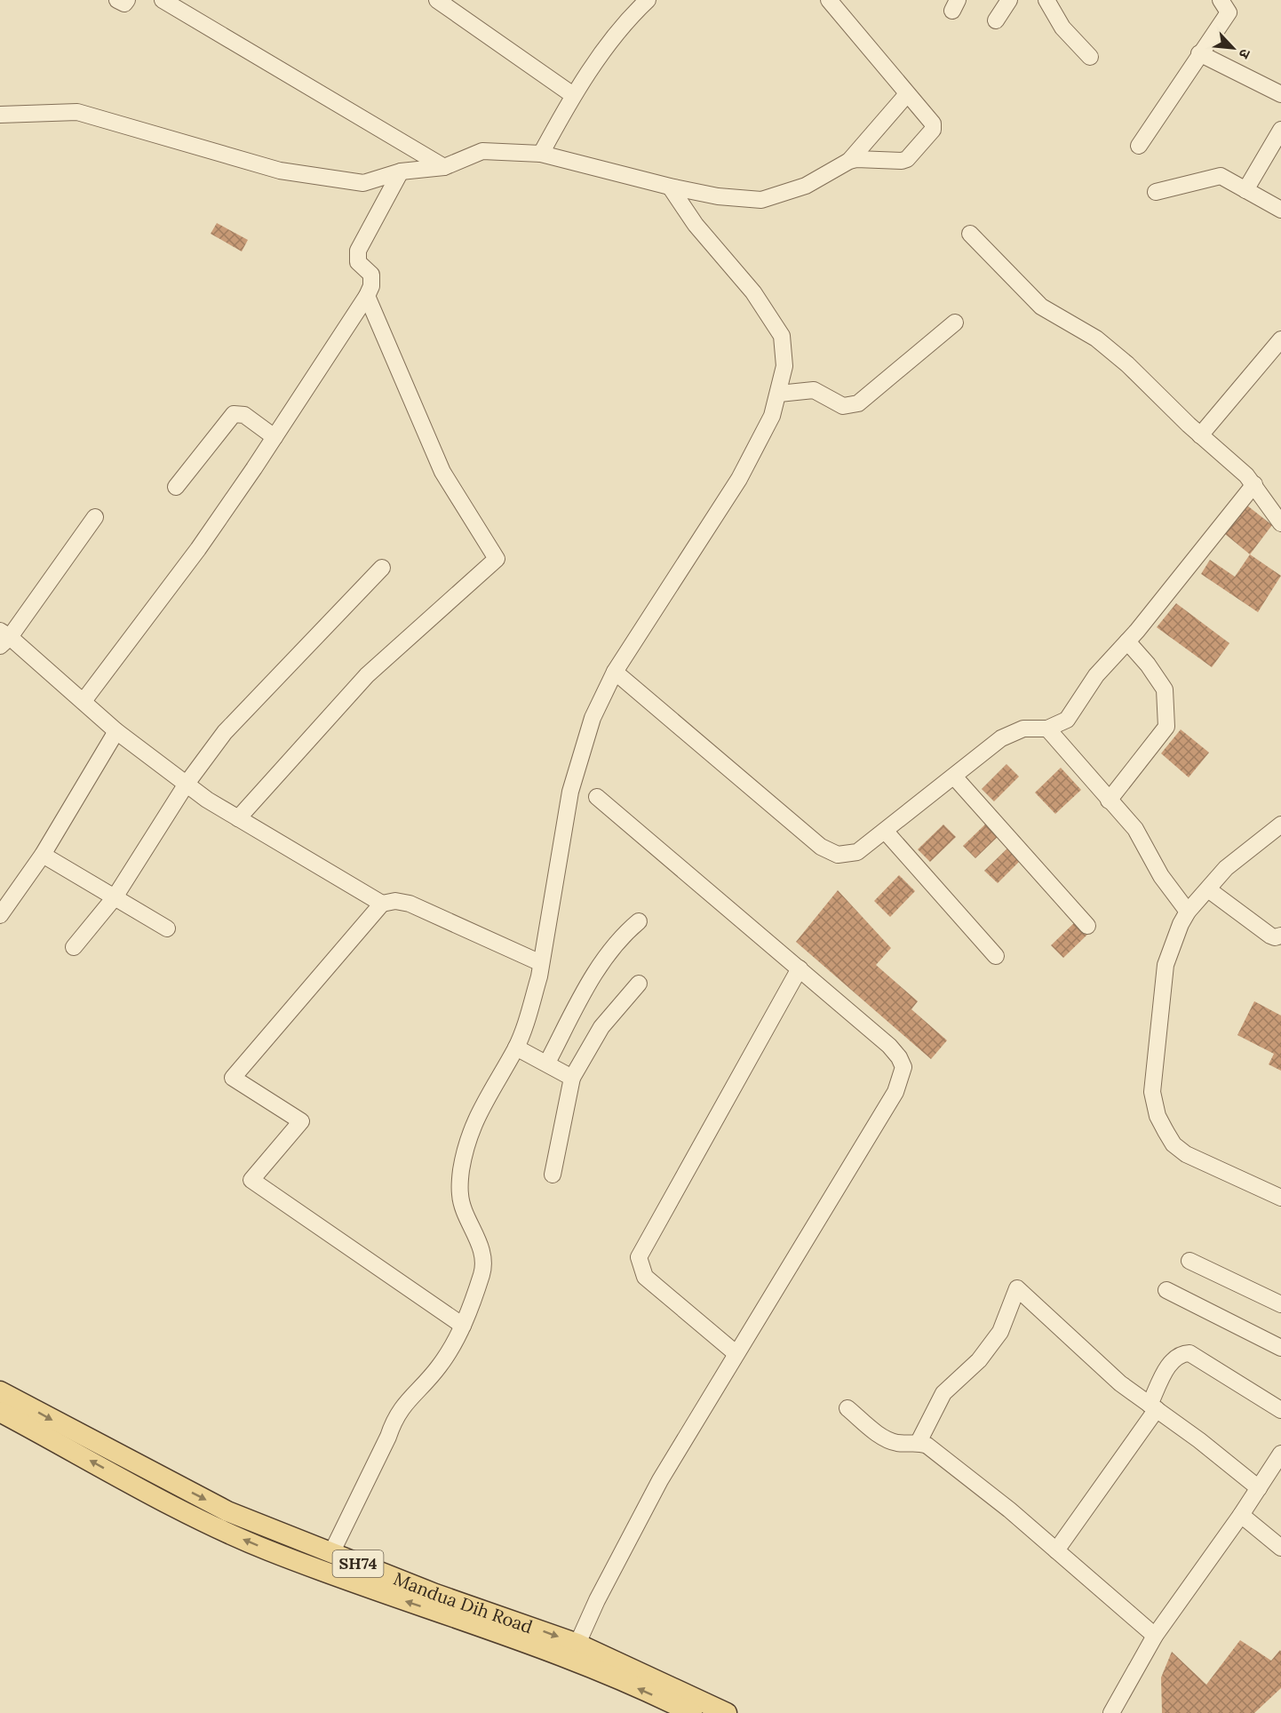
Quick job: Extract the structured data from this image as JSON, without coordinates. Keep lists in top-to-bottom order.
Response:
{
  "streets": {
    "main road": ["SH74", "Mandua Dih Road"]
  },
  "north": "bottom right"
}
